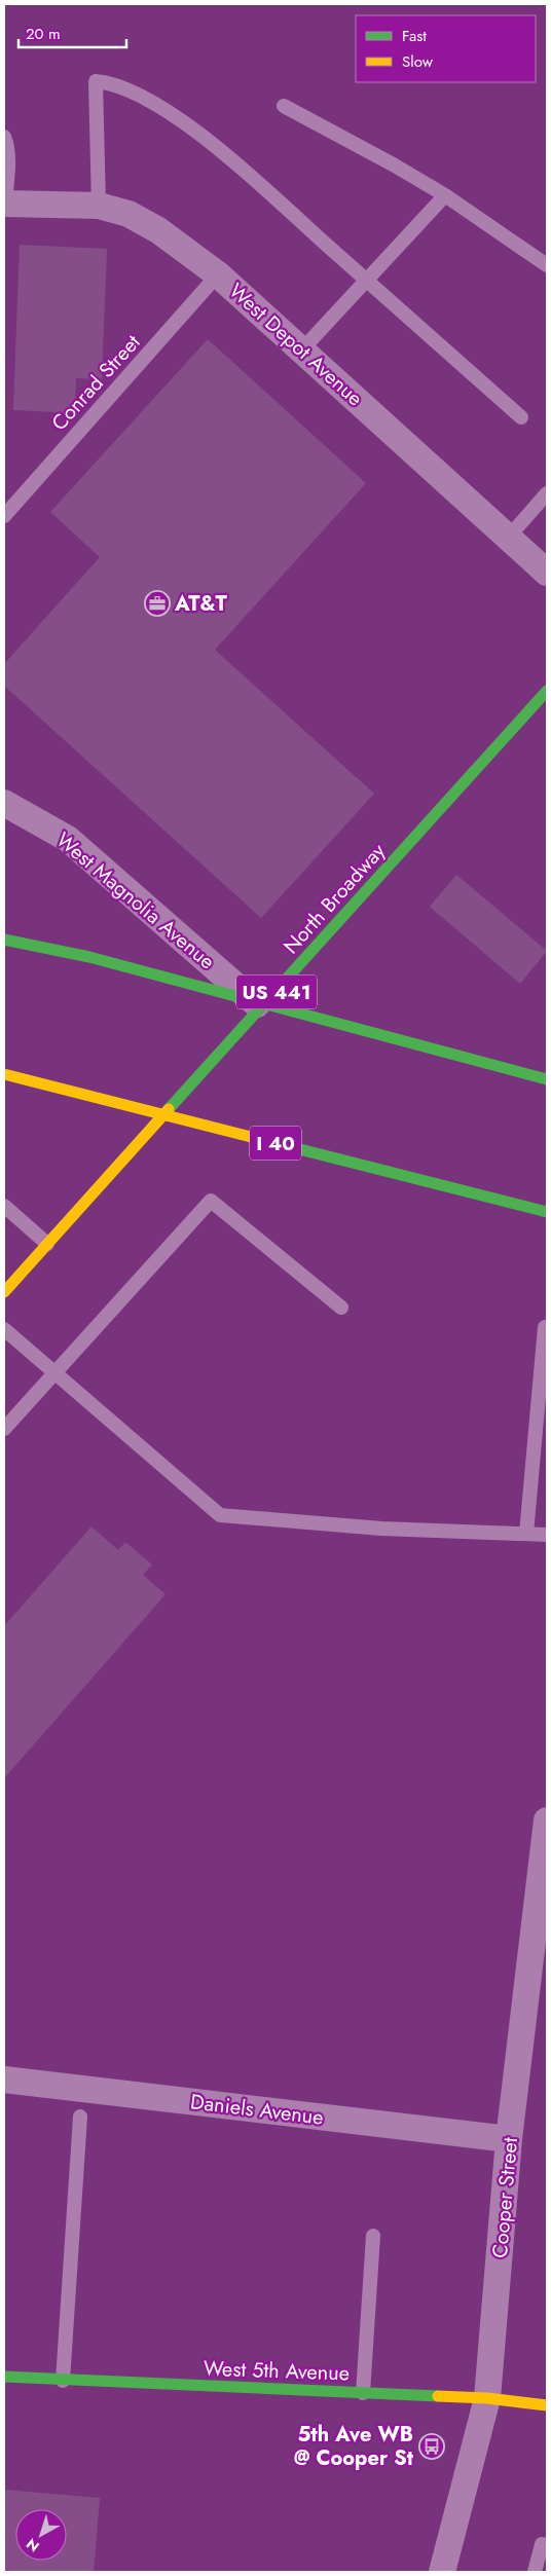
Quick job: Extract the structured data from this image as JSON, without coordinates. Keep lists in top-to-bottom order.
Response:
{
  "streets": {
    "main road": [
      "North Broadway",
      "US 441",
      "I 40",
      "West 5th Avenue"
    ],
    "street": [
      "West Depot Avenue",
      "West Magnolia Avenue",
      "Daniels Avenue",
      "Cooper Street"
    ],
    "lane": ["Conrad Street"]
  },
  "crossings": [
    ["West Depot Avenue", "Conrad Street"],
    ["North Broadway", "West Magnolia Avenue"],
    ["Daniels Avenue", "Cooper Street"],
    ["Cooper Street", "West 5th Avenue"]
  ],
  "places": {
    "office": ["AT&T"],
    "bus stop": ["5th Ave WB @ Cooper St"]
  },
  "legend": ["Fast", "Slow"],
  "scale_bar": "20 m",
  "north": "bottom left"
}
